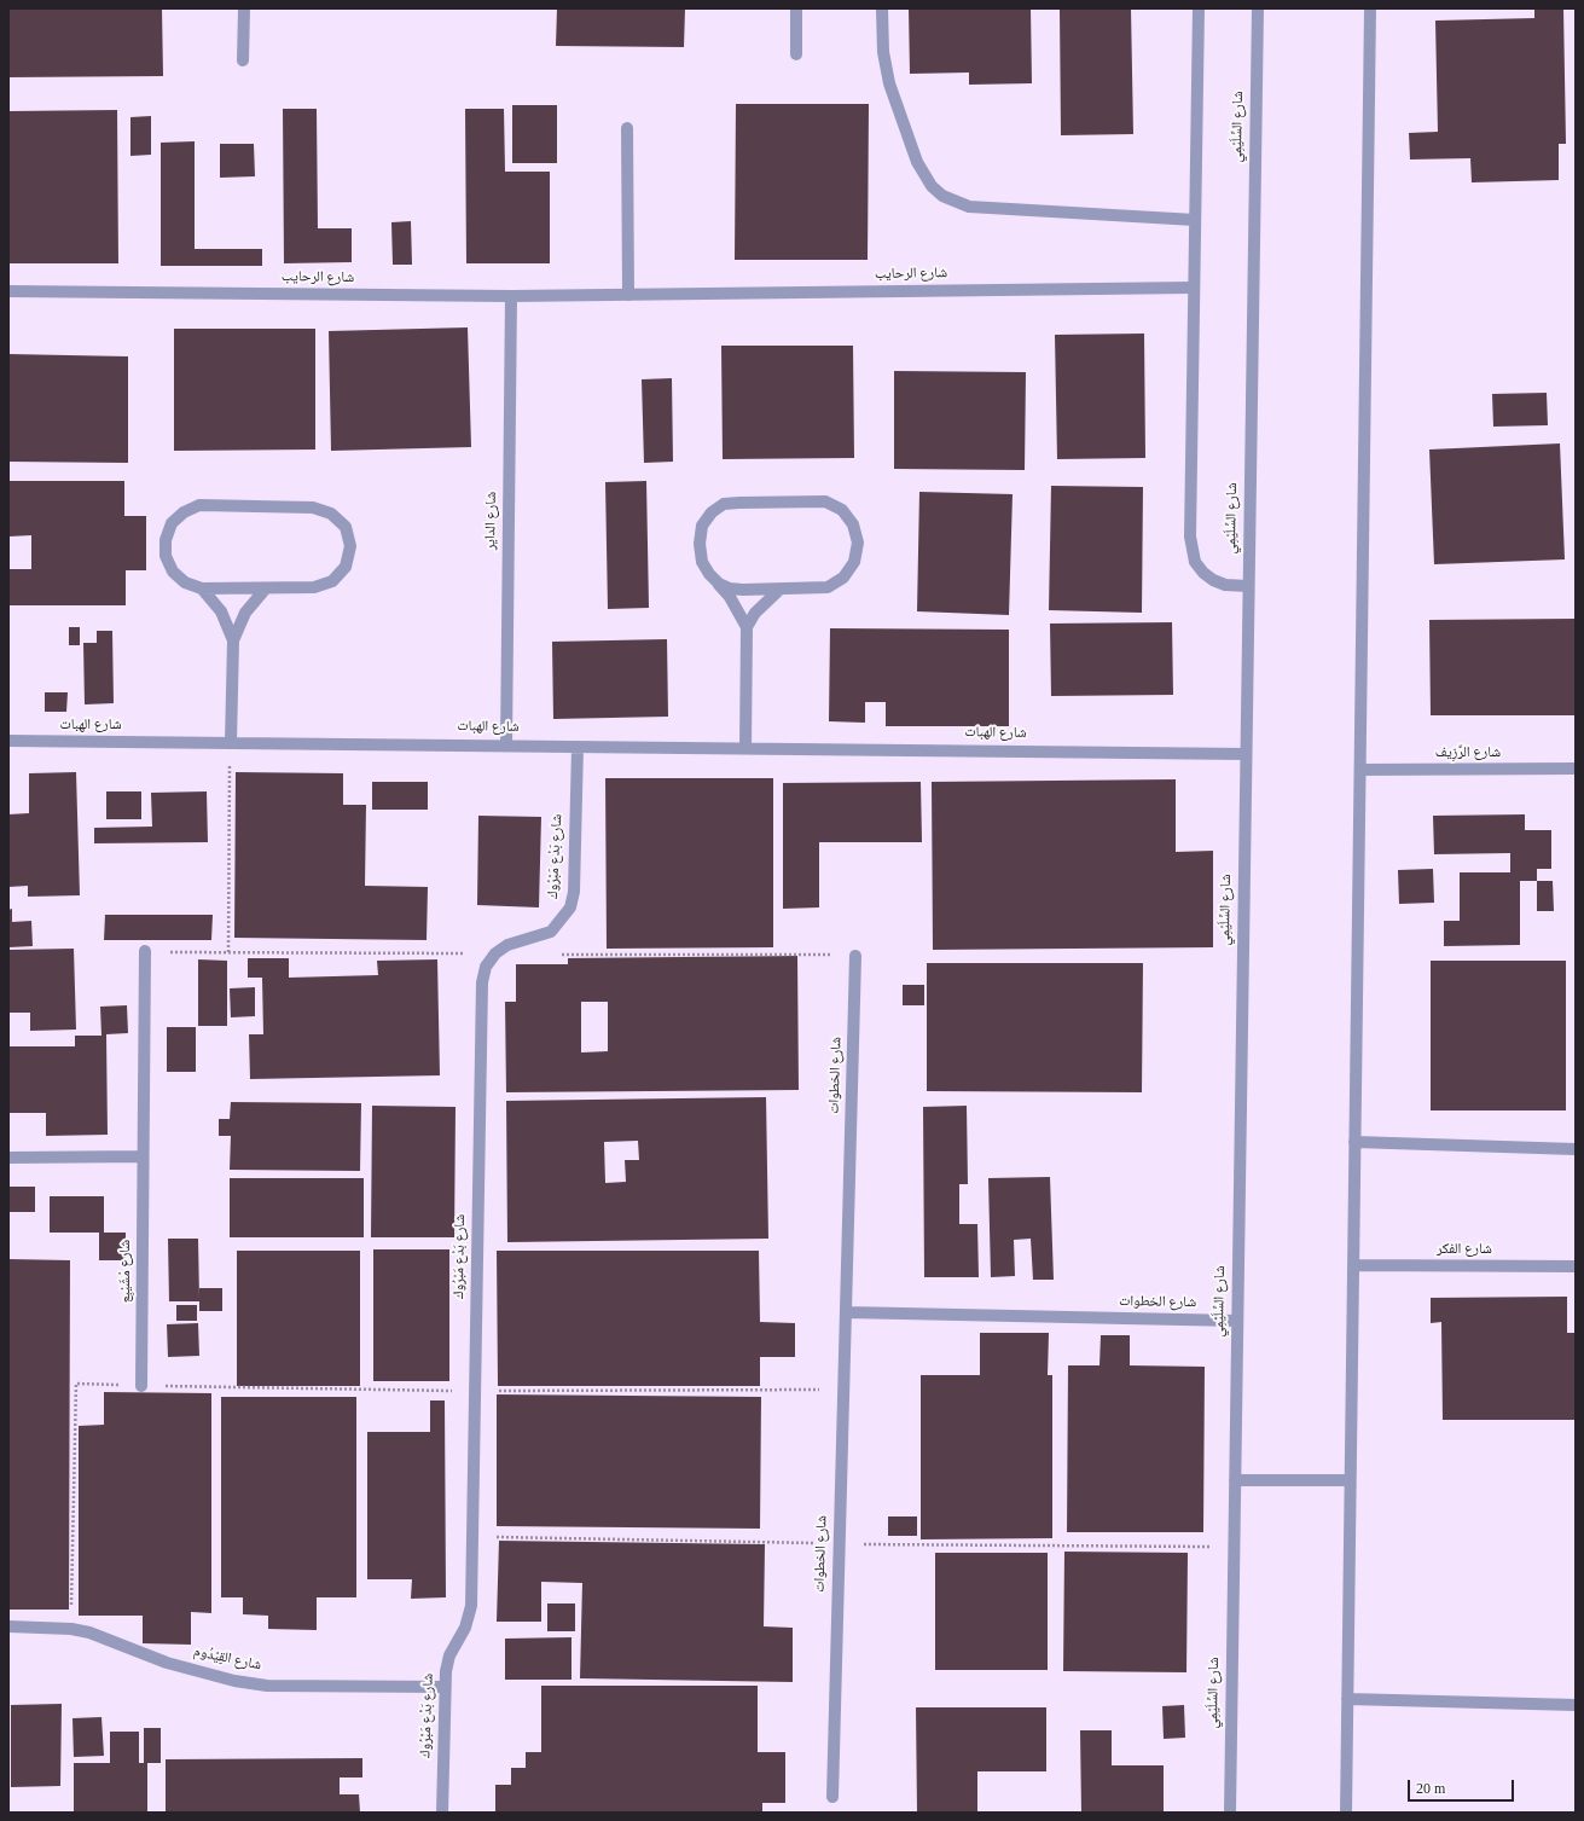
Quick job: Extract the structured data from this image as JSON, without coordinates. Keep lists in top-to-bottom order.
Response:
{
  "streets": {
    "street": [
      "شارع السِّلَيْمِي",
      "شارع الرحايب",
      "شارع الداير",
      "شارع الهبات",
      "شارع الرِّزِيف",
      "شارع بَدْع مَبْرُوك",
      "شارع الخطوات",
      "شارع الفكر",
      "شارع مْشَيْبِع",
      "شارع القِيْدُوم"
    ]
  },
  "crossings": [
    ["شارع السِّلَيْمِي", "شارع الهبات"],
    ["شارع السِّلَيْمِي", "شارع الخطوات"],
    ["شارع الرحايب", "شارع الداير"],
    ["شارع الداير", "شارع الهبات"],
    ["شارع الهبات", "شارع بَدْع مَبْرُوك"],
    ["شارع بَدْع مَبْرُوك", "شارع القِيْدُوم"]
  ],
  "scale_bar": "20 m"
}
